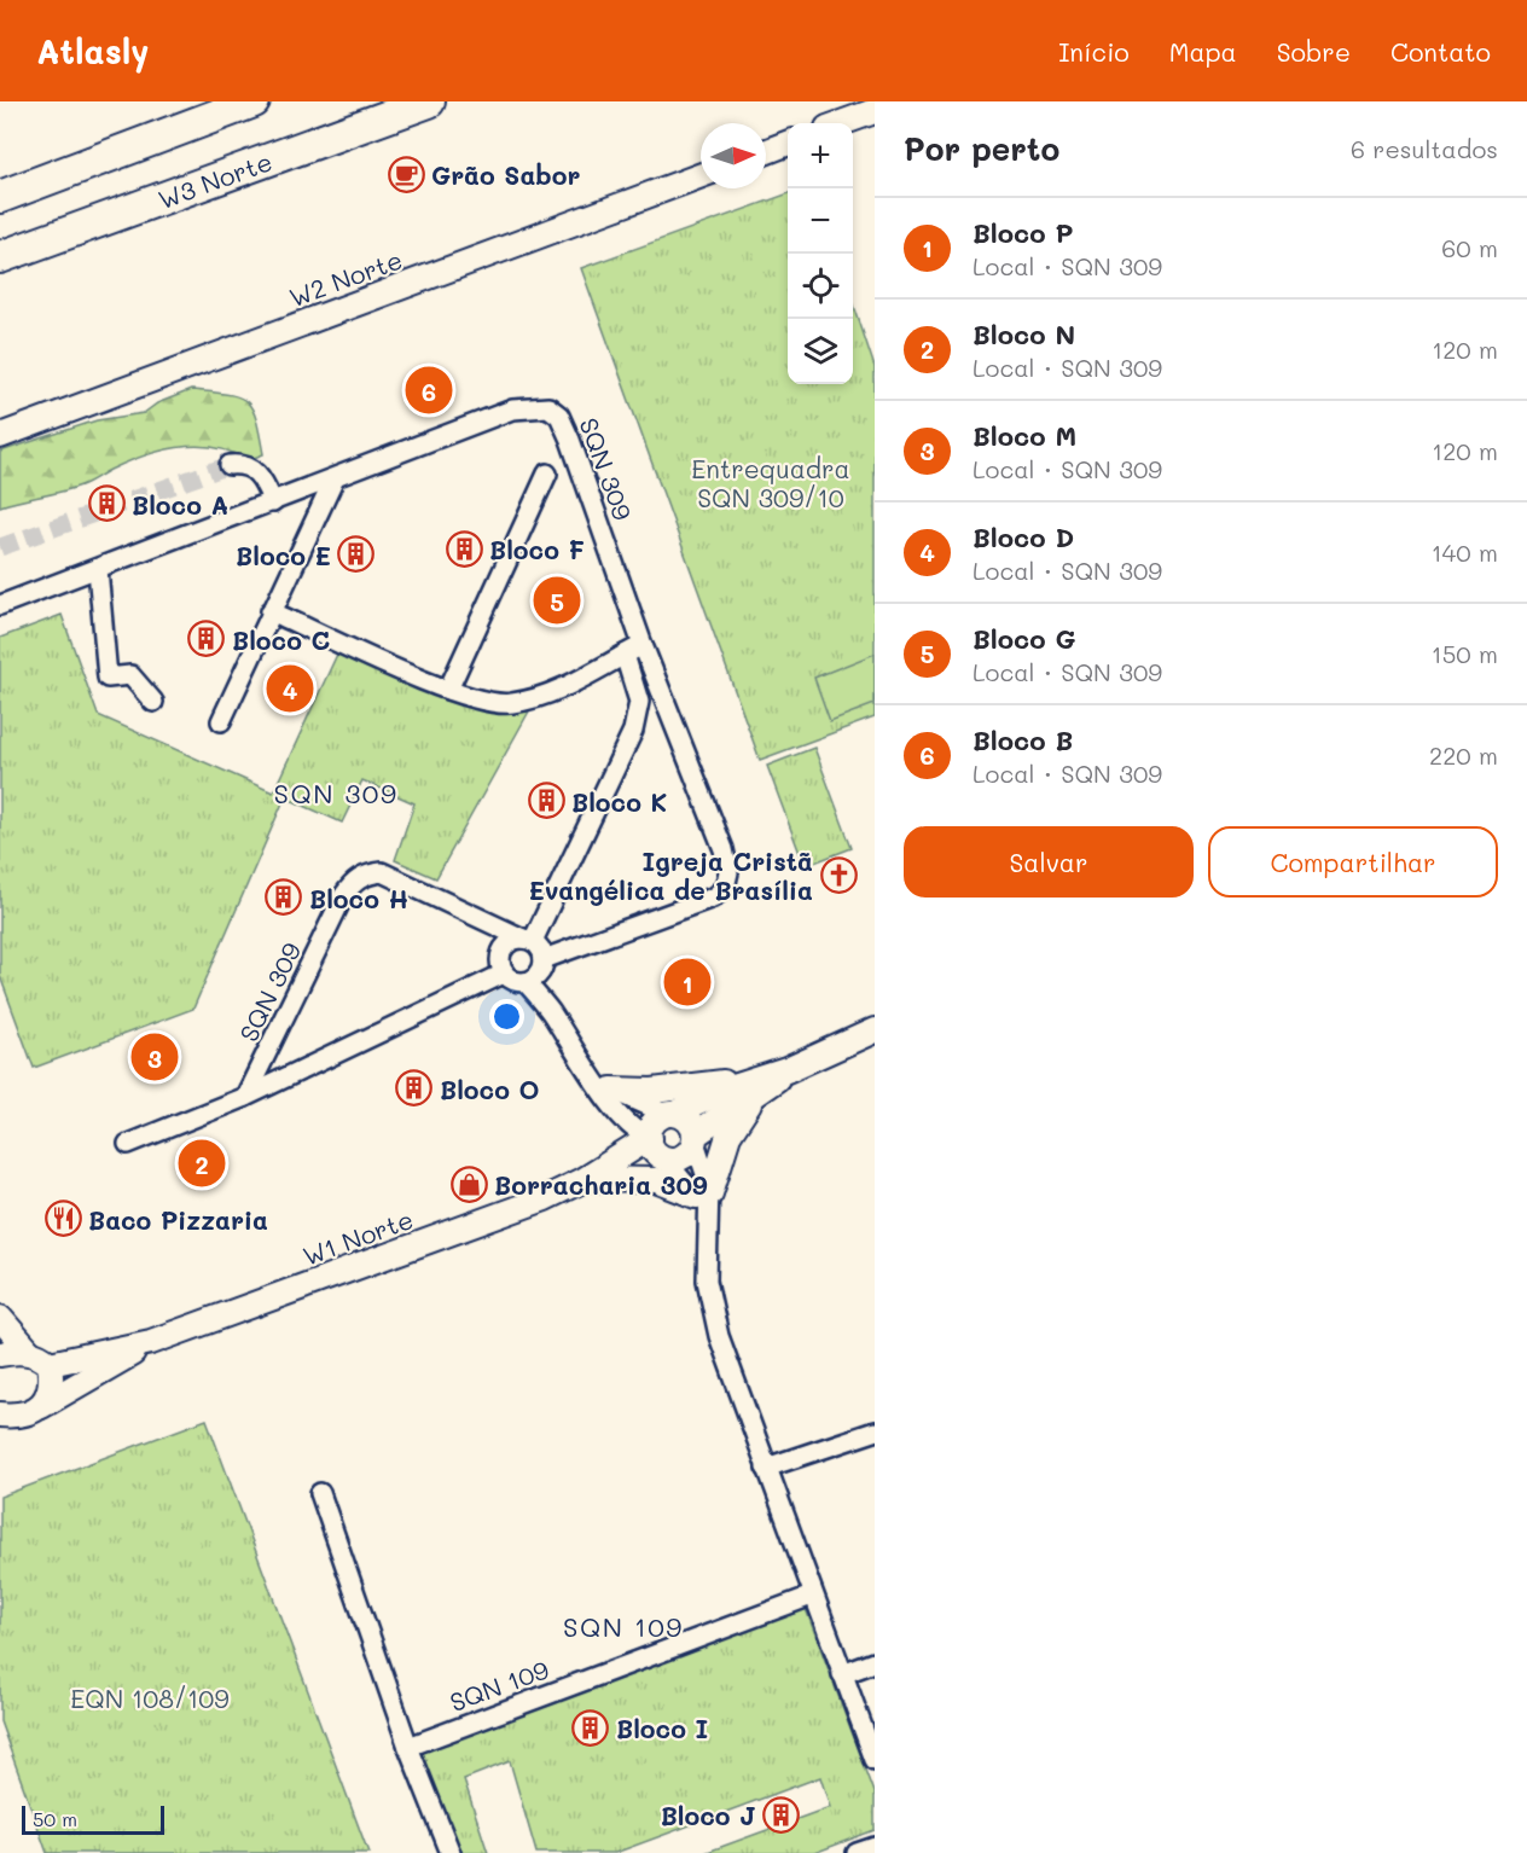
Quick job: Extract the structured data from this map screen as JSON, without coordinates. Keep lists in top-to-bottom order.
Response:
{
  "streets": {
    "main road": ["W3 Norte"],
    "street": [
      "W2 Norte",
      "SQN 309",
      "W1 Norte",
      "SQN 109"
    ]
  },
  "districts": ["SQN 309", "SQN 109"],
  "parks": ["Entrequadra SQN 309/10", "EQN 108/109"],
  "places": {
    "cafe": ["Grão Sabor"],
    "building": [
      "Bloco A",
      "Bloco F",
      "Bloco E",
      "Bloco C",
      "Bloco K",
      "Bloco H",
      "Bloco O",
      "Bloco I",
      "Bloco J"
    ],
    "church": ["Igreja Cristã Evangélica de Brasília"],
    "shop": ["Borracharia 309"],
    "restaurant": ["Baco Pizzaria"]
  },
  "scale_bar": "50 m",
  "north": "right",
  "page": {
    "header": "Atlasly",
    "nav": [
      "Início",
      "Mapa",
      "Sobre",
      "Contato"
    ],
    "heading": ["Por perto", "6 resultados"],
    "map_buttons": ["+", "−"],
    "list": [
      {
        "mark": "1",
        "name": "Bloco P",
        "note": "Local · SQN 309",
        "value": "60 m"
      },
      {
        "mark": "2",
        "name": "Bloco N",
        "note": "Local · SQN 309",
        "value": "120 m"
      },
      {
        "mark": "3",
        "name": "Bloco M",
        "note": "Local · SQN 309",
        "value": "120 m"
      },
      {
        "mark": "4",
        "name": "Bloco D",
        "note": "Local · SQN 309",
        "value": "140 m"
      },
      {
        "mark": "5",
        "name": "Bloco G",
        "note": "Local · SQN 309",
        "value": "150 m"
      },
      {
        "mark": "6",
        "name": "Bloco B",
        "note": "Local · SQN 309",
        "value": "220 m"
      }
    ],
    "pins": [
      "6",
      "5",
      "4",
      "1",
      "3",
      "2"
    ],
    "buttons": ["Salvar", "Compartilhar"],
    "scale": "50 m"
  }
}
